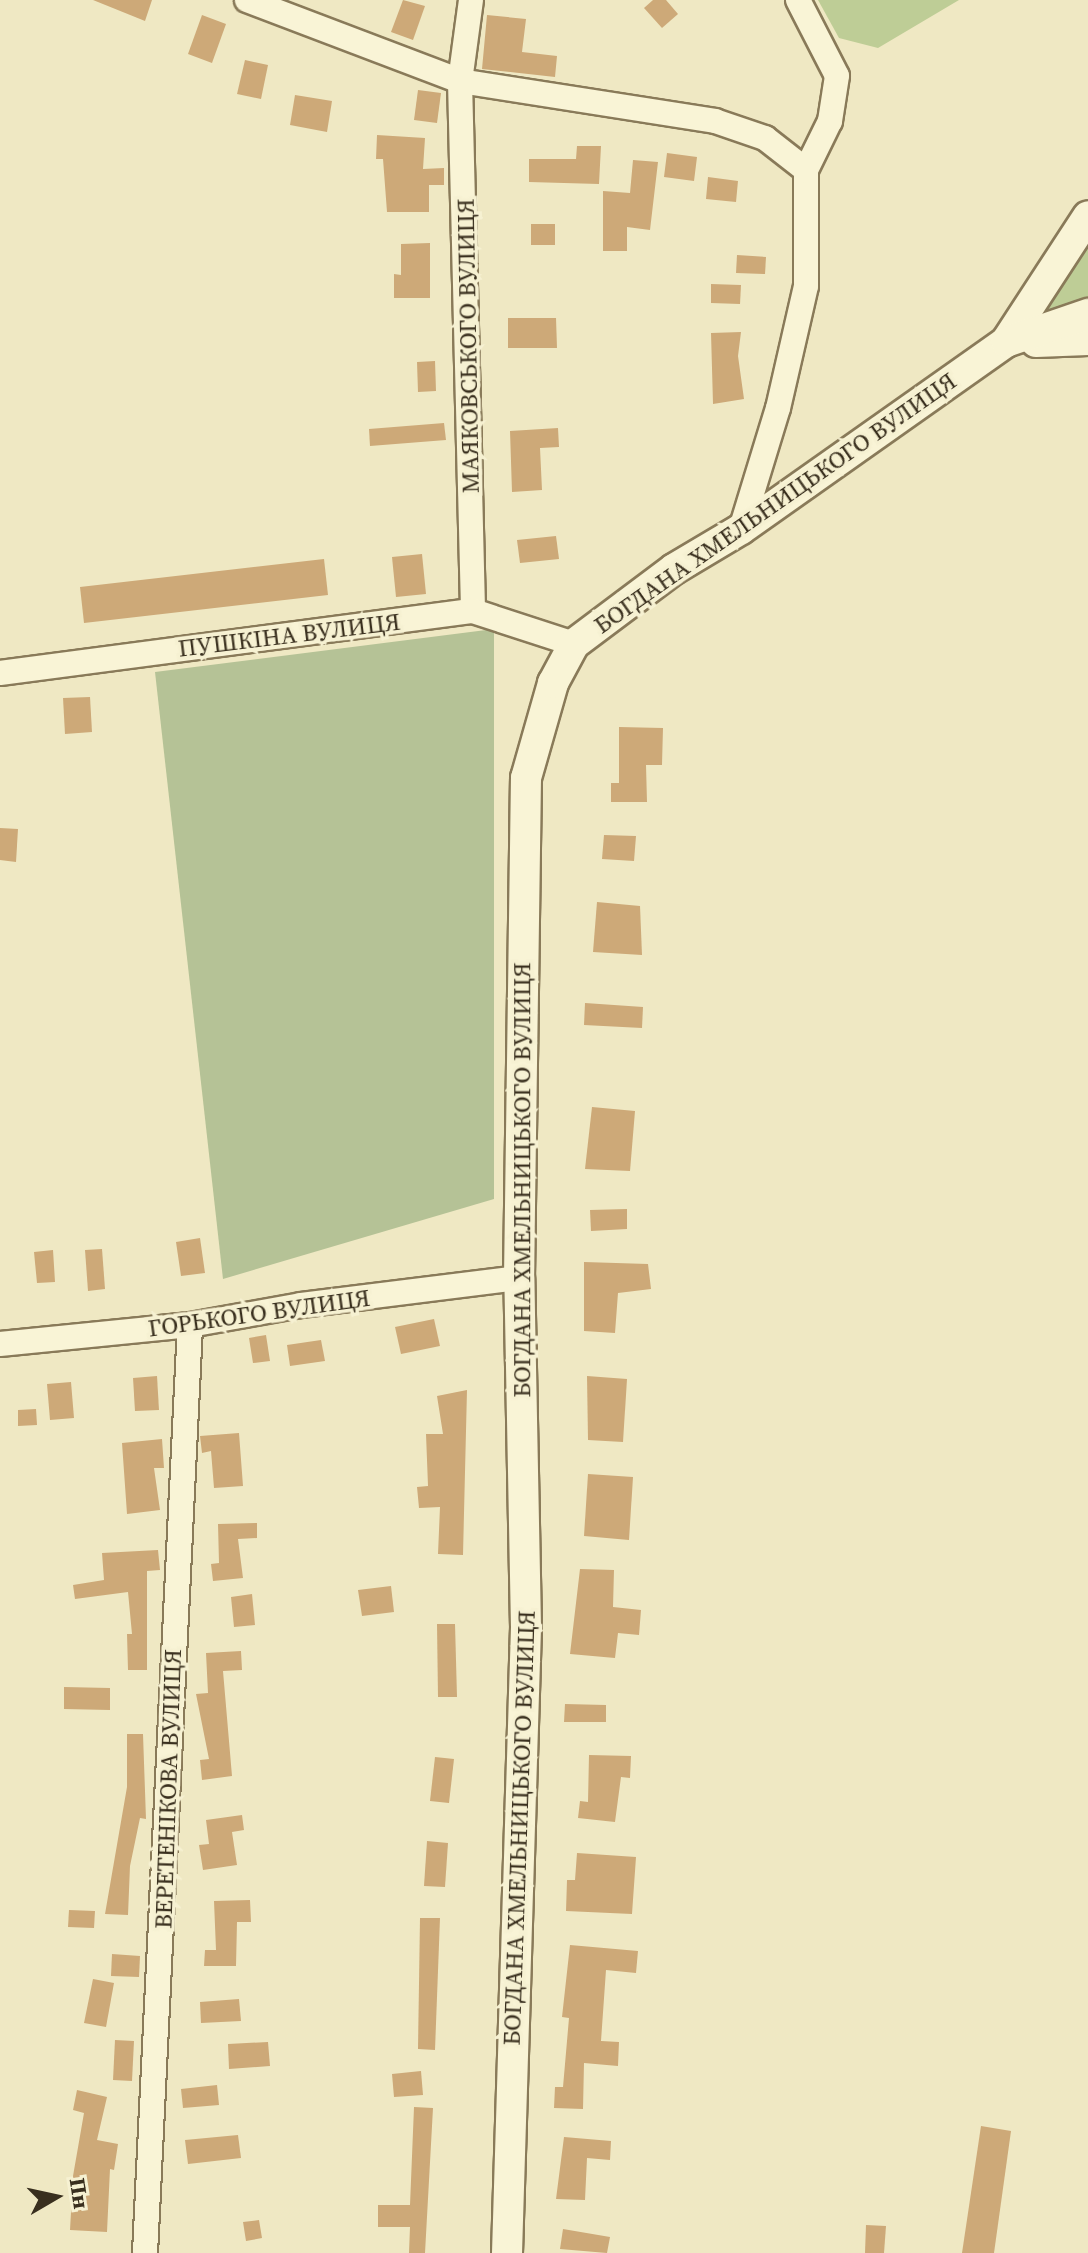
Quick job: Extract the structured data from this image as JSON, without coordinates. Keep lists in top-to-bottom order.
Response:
{
  "streets": {
    "street": [
      "МАЯКОВСЬКОГО ВУЛИЦЯ",
      "БОГДАНА ХМЕЛЬНИЦЬКОГО ВУЛИЦЯ",
      "ПУШКІНА ВУЛИЦЯ",
      "ГОРЬКОГО ВУЛИЦЯ",
      "ВЕРЕТЕНІКОВА ВУЛИЦЯ"
    ]
  },
  "crossings": [
    ["МАЯКОВСЬКОГО ВУЛИЦЯ", "ПУШКІНА ВУЛИЦЯ"],
    ["БОГДАНА ХМЕЛЬНИЦЬКОГО ВУЛИЦЯ", "ПУШКІНА ВУЛИЦЯ"],
    ["БОГДАНА ХМЕЛЬНИЦЬКОГО ВУЛИЦЯ", "ГОРЬКОГО ВУЛИЦЯ"],
    ["ГОРЬКОГО ВУЛИЦЯ", "ВЕРЕТЕНІКОВА ВУЛИЦЯ"]
  ],
  "north": "right"
}
